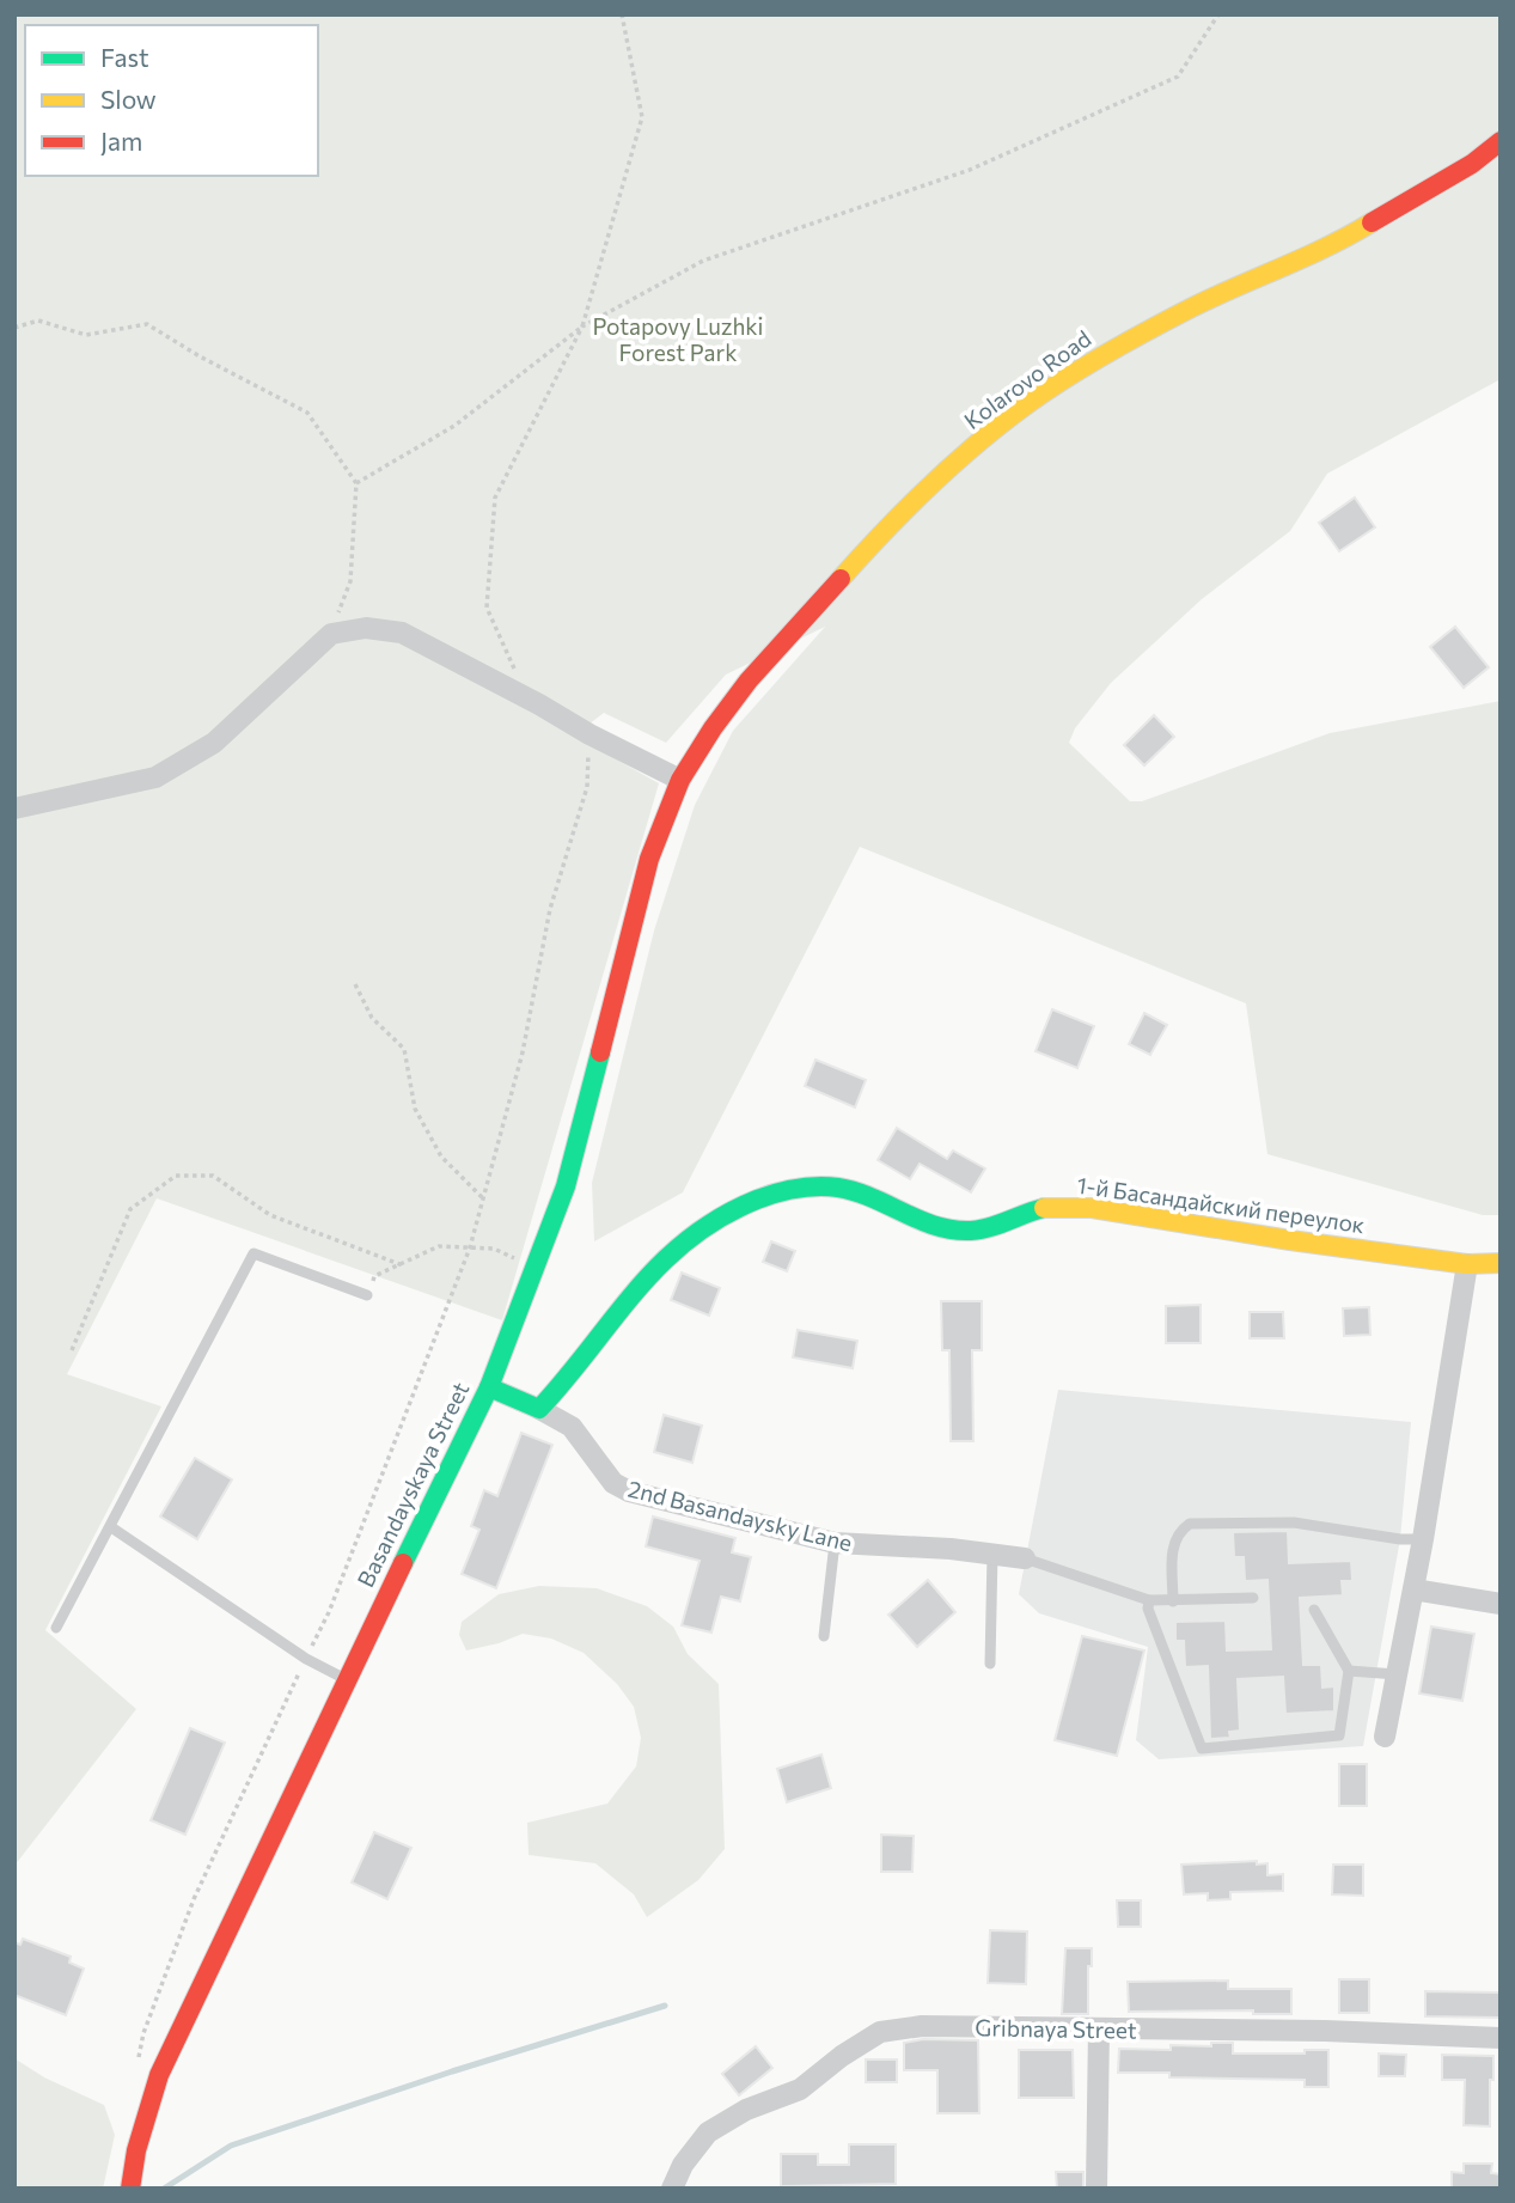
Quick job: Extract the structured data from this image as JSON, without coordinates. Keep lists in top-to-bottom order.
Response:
{
  "streets": {
    "street": [
      "Kolarovo Road",
      "1-й Басандайский переулок",
      "Basandayskaya Street",
      "2nd Basandaysky Lane",
      "Gribnaya Street"
    ]
  },
  "crossings": [
    ["Kolarovo Road", "Basandayskaya Street"],
    ["1-й Басандайский переулок", "2nd Basandaysky Lane"]
  ],
  "parks": ["Potapovy Luzhki Forest Park"],
  "legend": ["Fast", "Slow", "Jam"]
}
